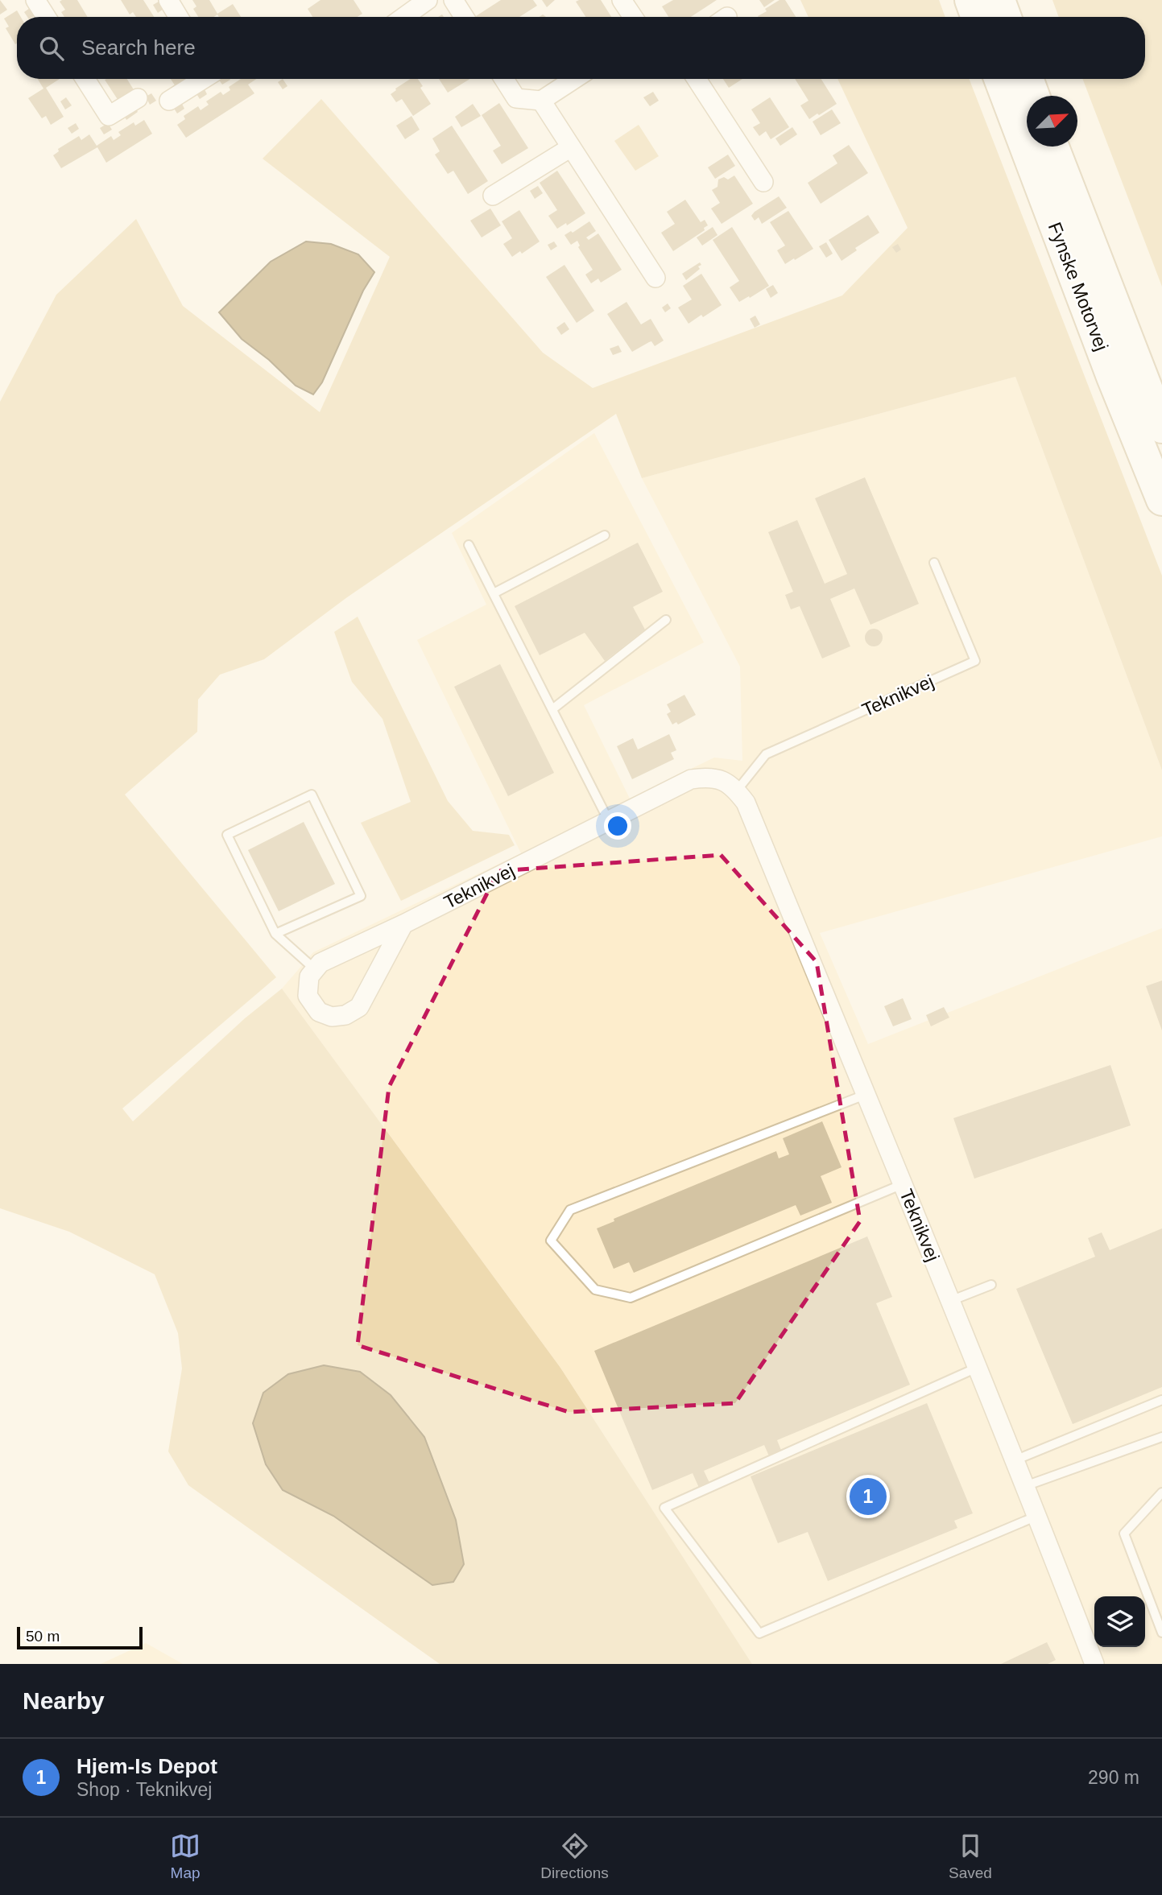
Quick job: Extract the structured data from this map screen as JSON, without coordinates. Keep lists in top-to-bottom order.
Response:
{
  "streets": {
    "highway": ["Fynske Motorvej"],
    "street": ["Teknikvej"]
  },
  "scale_bar": "50 m",
  "north": "top right",
  "page": {
    "search": "Search here",
    "pins": "1",
    "scale": "50 m",
    "heading": "Nearby",
    "list": [
      {
        "mark": "1",
        "name": "Hjem-Is Depot",
        "note": "Shop · Teknikvej",
        "value": "290 m"
      }
    ],
    "nav": ["Map", "Directions", "Saved"]
  }
}
